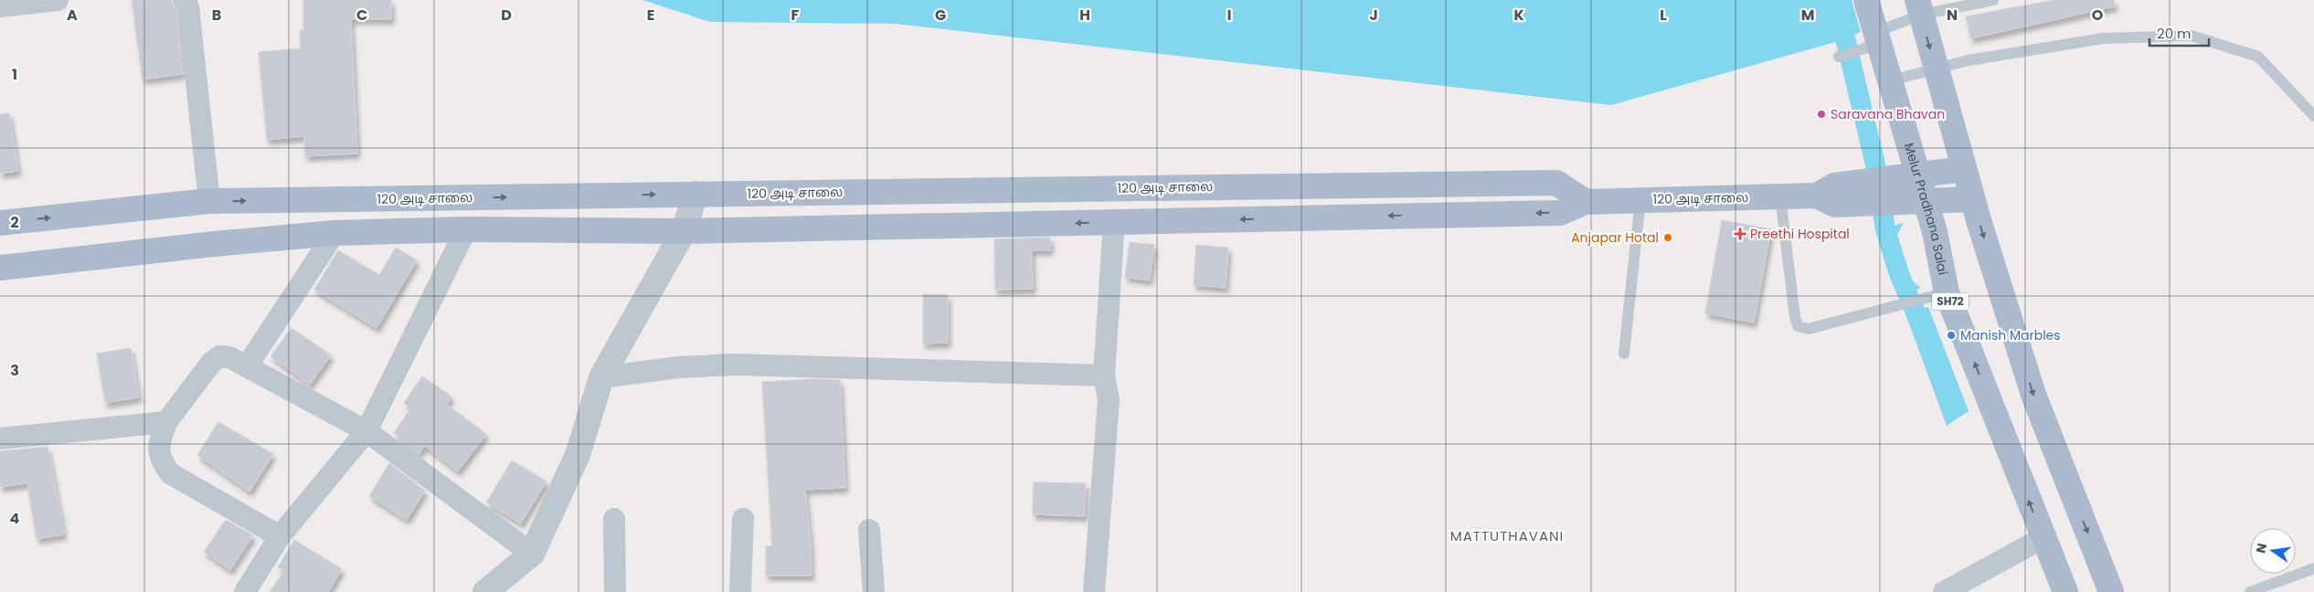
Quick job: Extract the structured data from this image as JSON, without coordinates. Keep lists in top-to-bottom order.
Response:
{
  "streets": {
    "main road": ["120 அடி சாலை", "Melur Pradhana Salai", "SH72"]
  },
  "crossings": [
    ["120 அடி சாலை", "Melur Pradhana Salai"]
  ],
  "districts": ["MATTUTHAVANI"],
  "places": {
    "other": ["Saravana Bhavan", "Anjapar Hotal", "Manish Marbles"],
    "health": ["Preethi Hospital"]
  },
  "scale_bar": "20 m",
  "north": "left",
  "grid": {
    "columns": [
      "A",
      "B",
      "C",
      "D",
      "E",
      "F",
      "G",
      "H",
      "I",
      "J",
      "K",
      "L",
      "M",
      "N",
      "O"
    ],
    "rows": [
      "1",
      "2",
      "3",
      "4"
    ]
  }
}
